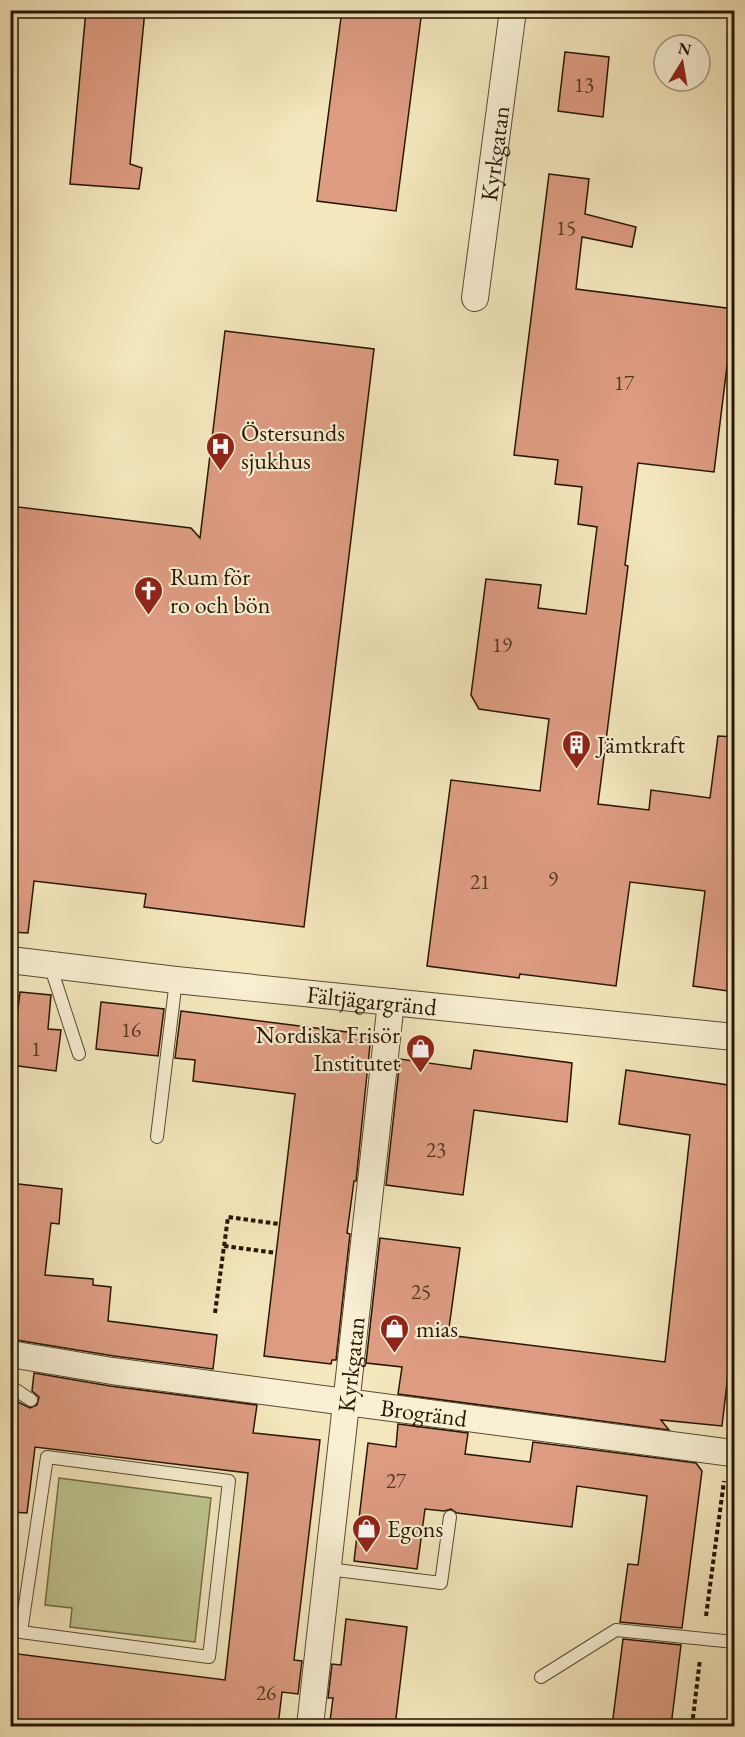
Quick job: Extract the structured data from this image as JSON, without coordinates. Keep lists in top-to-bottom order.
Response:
{
  "streets": {
    "street": ["Kyrkgatan", "Fältjägargränd", "Brogränd"]
  },
  "crossings": [
    ["Kyrkgatan", "Fältjägargränd"],
    ["Kyrkgatan", "Brogränd"]
  ],
  "places": {
    "hospital": ["Östersunds sjukhus"],
    "church": ["Rum för ro och bön"],
    "building": ["Jämtkraft"],
    "shop": ["Nordiska Frisör Institutet", "mias", "Egons"]
  },
  "house_numbers": [
    "13",
    "15",
    "17",
    "19",
    "9",
    "21",
    "16",
    "1",
    "23",
    "25",
    "27",
    "26"
  ],
  "north": "top"
}
